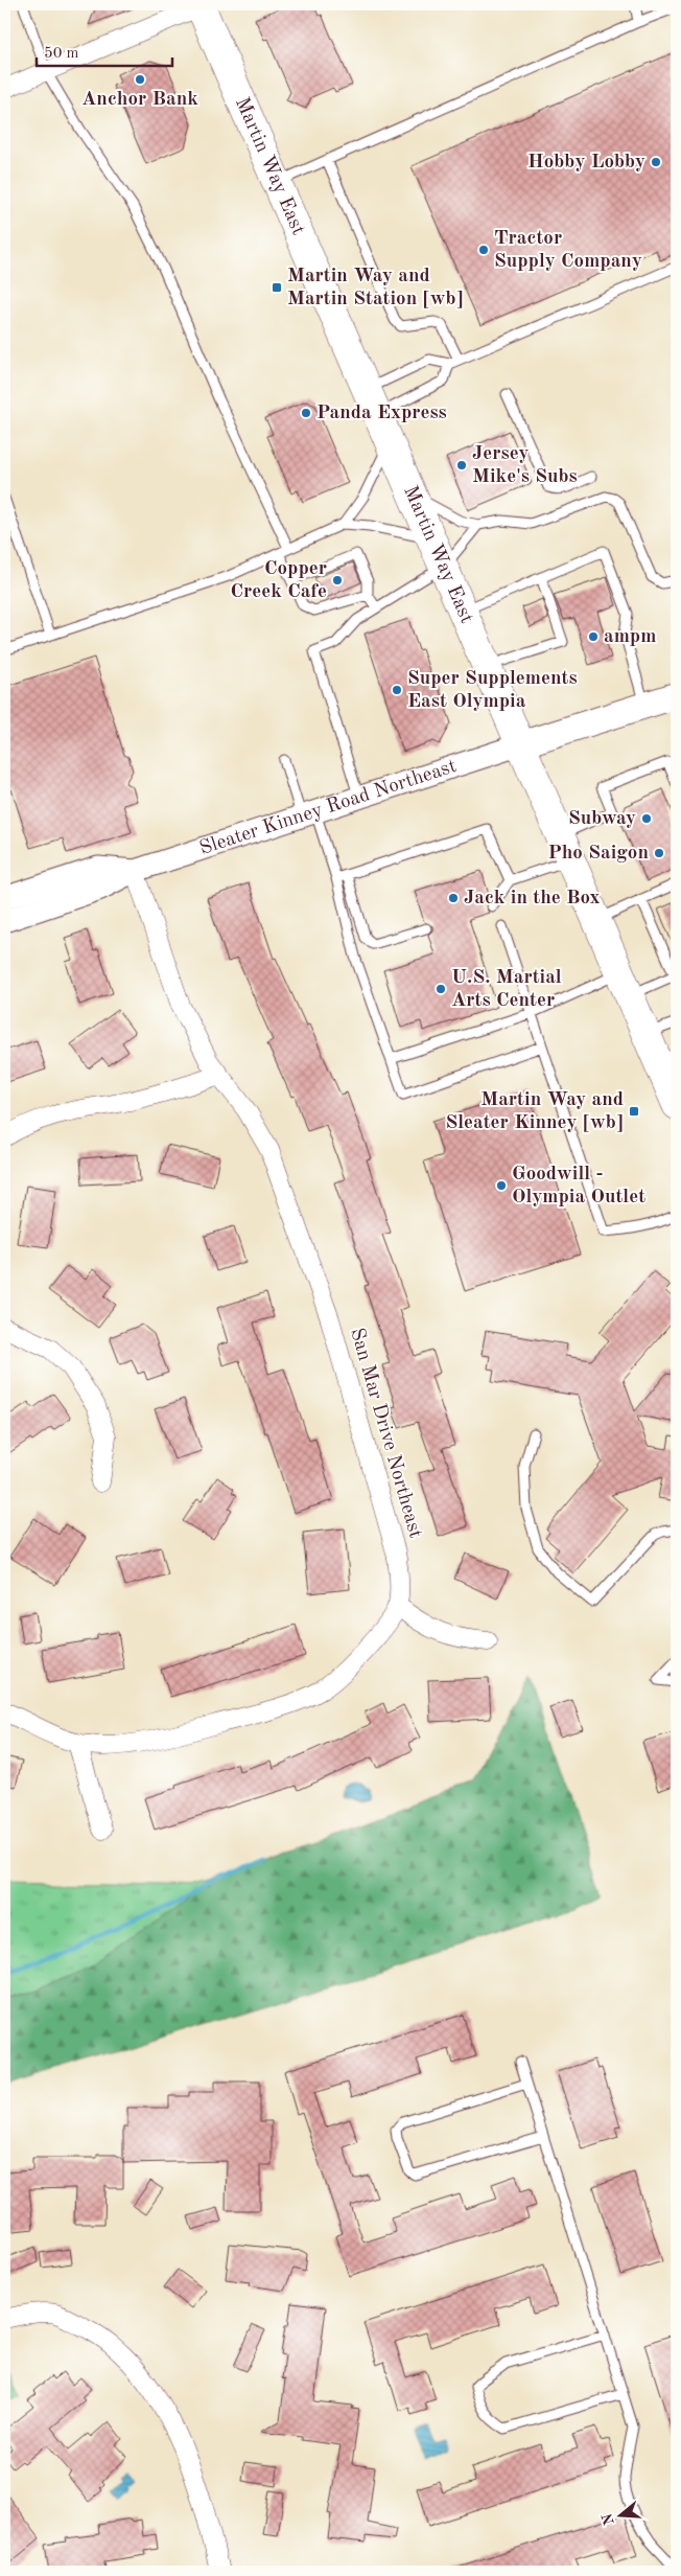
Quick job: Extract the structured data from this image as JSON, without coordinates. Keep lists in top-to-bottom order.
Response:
{
  "streets": {
    "main road": ["Martin Way East"],
    "street": ["Sleater Kinney Road Northeast", "San Mar Drive Northeast"]
  },
  "crossings": [
    ["Martin Way East", "Sleater Kinney Road Northeast"],
    ["Sleater Kinney Road Northeast", "San Mar Drive Northeast"]
  ],
  "places": {
    "other": [
      "Anchor Bank",
      "Hobby Lobby",
      "Tractor Supply Company",
      "Panda Express",
      "Jersey Mike's Subs",
      "Copper Creek Cafe",
      "ampm",
      "Super Supplements East Olympia",
      "Subway",
      "Pho Saigon",
      "Jack in the Box",
      "U.S. Martial Arts Center",
      "Goodwill - Olympia Outlet"
    ],
    "transit": ["Martin Way and Martin Station [wb]", "Martin Way and Sleater Kinney [wb]"]
  },
  "scale_bar": "50 m",
  "north": "left"
}
